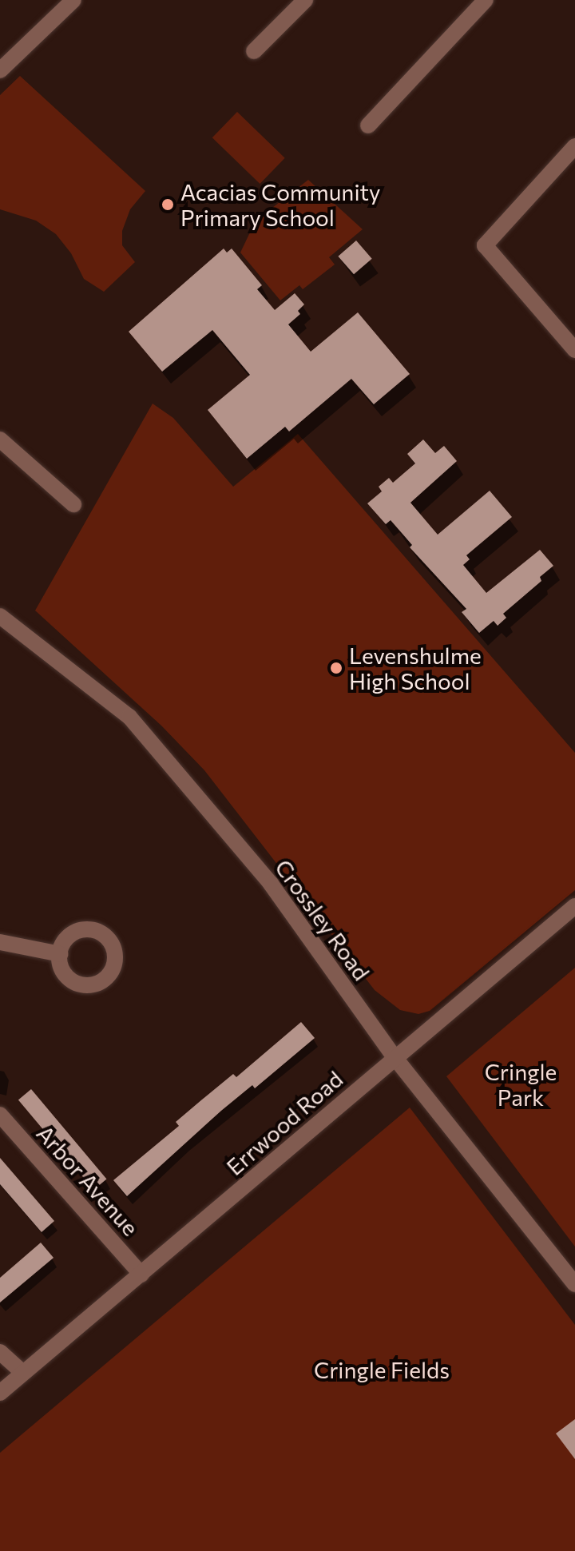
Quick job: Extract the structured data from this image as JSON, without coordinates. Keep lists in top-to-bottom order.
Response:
{
  "streets": {
    "street": ["Crossley Road", "Errwood Road", "Arbor Avenue"]
  },
  "crossings": [
    ["Crossley Road", "Errwood Road"],
    ["Errwood Road", "Arbor Avenue"]
  ],
  "parks": ["Cringle Park", "Cringle Fields"],
  "places": ["Acacias Community Primary School", "Levenshulme High School"]
}
